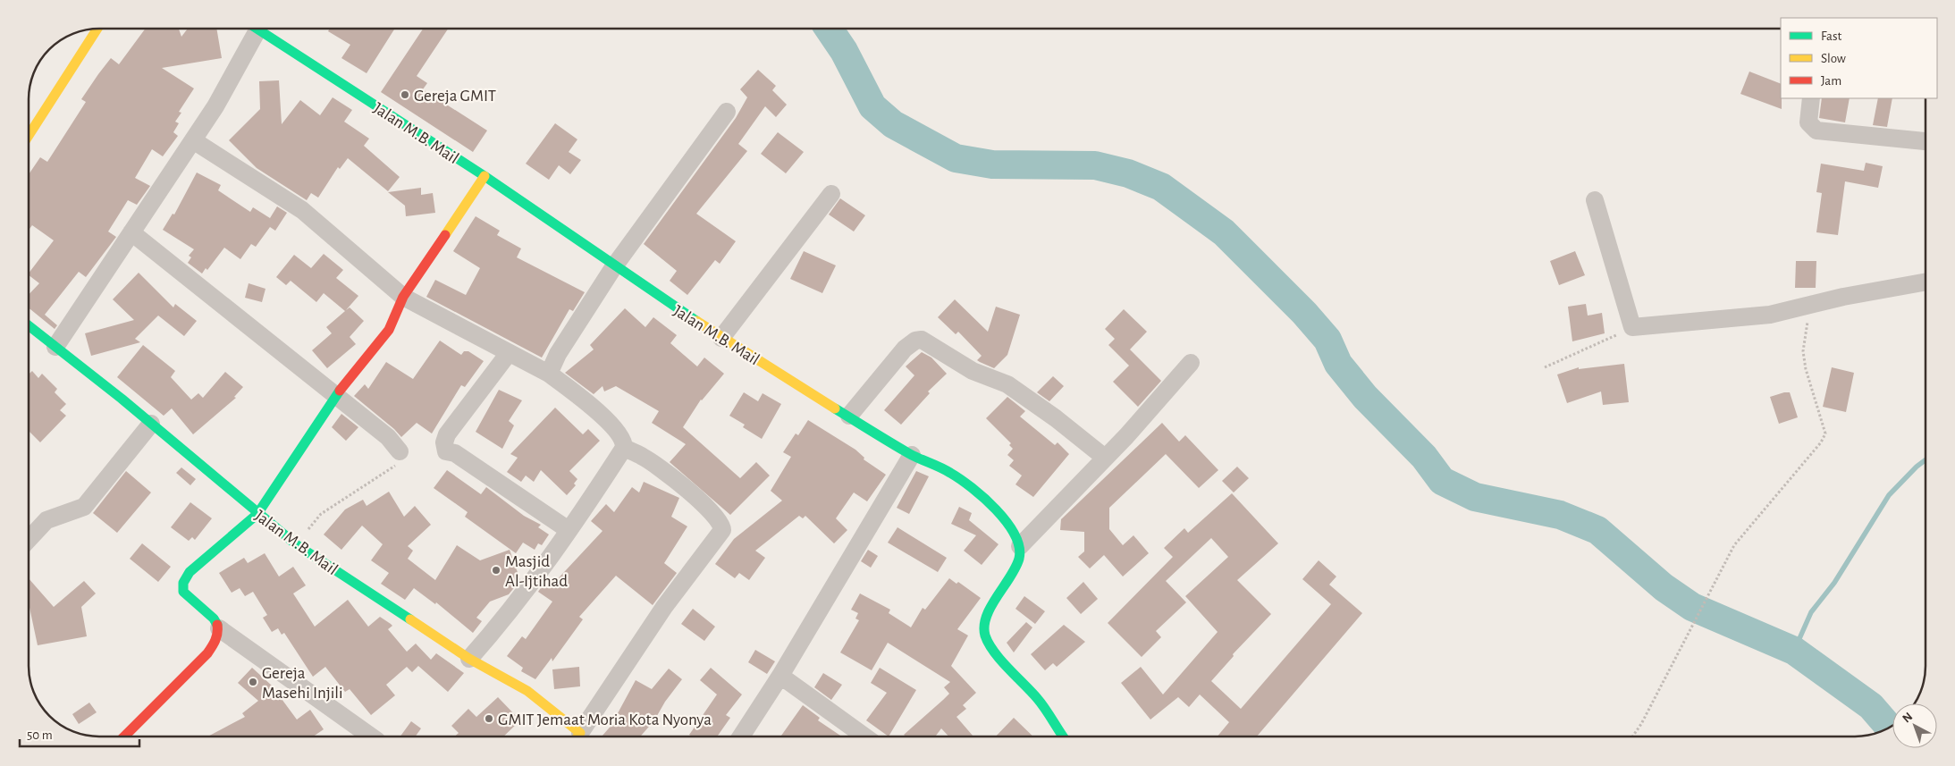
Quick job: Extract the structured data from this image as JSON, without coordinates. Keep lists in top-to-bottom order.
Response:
{
  "streets": {
    "street": ["Jalan M.B. Mail"]
  },
  "places": [
    "Gereja GMIT",
    "Masjid Al-Ijtihad",
    "Gereja Masehi Injili",
    "GMIT Jemaat Moria Kota Nyonya"
  ],
  "legend": ["Fast", "Slow", "Jam"],
  "scale_bar": "50 m",
  "north": "top left"
}
